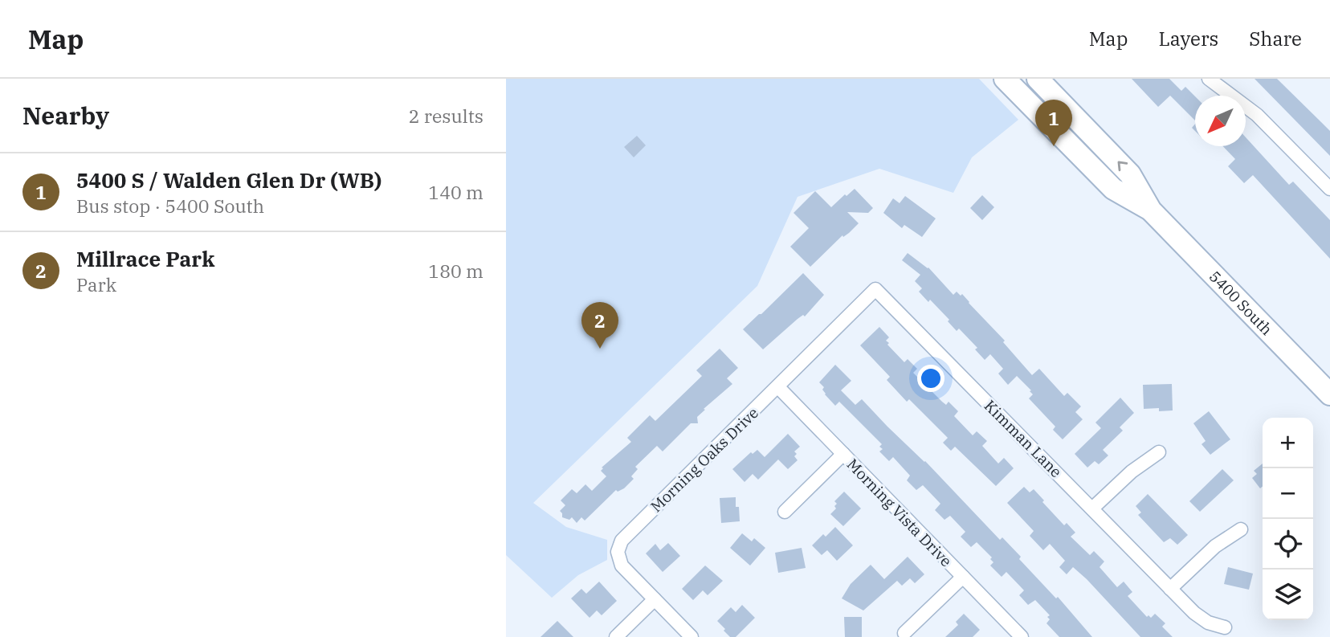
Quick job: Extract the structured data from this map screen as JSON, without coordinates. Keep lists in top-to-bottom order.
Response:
{
  "streets": {
    "main road": ["5400 South"],
    "street": ["Kimman Lane", "Morning Oaks Drive", "Morning Vista Drive"]
  },
  "crossings": [
    ["Kimman Lane", "Morning Oaks Drive"],
    ["Morning Oaks Drive", "Morning Vista Drive"]
  ],
  "north": "bottom left",
  "page": {
    "header": "Map",
    "nav": ["Map", "Layers", "Share"],
    "heading": ["Nearby", "2 results"],
    "pins": ["1", "2"],
    "list": [
      {
        "mark": "1",
        "name": "5400 S / Walden Glen Dr (WB)",
        "note": "Bus stop · 5400 South",
        "value": "140 m"
      },
      {
        "mark": "2",
        "name": "Millrace Park",
        "note": "Park",
        "value": "180 m"
      }
    ],
    "map_buttons": ["+", "−"]
  }
}
